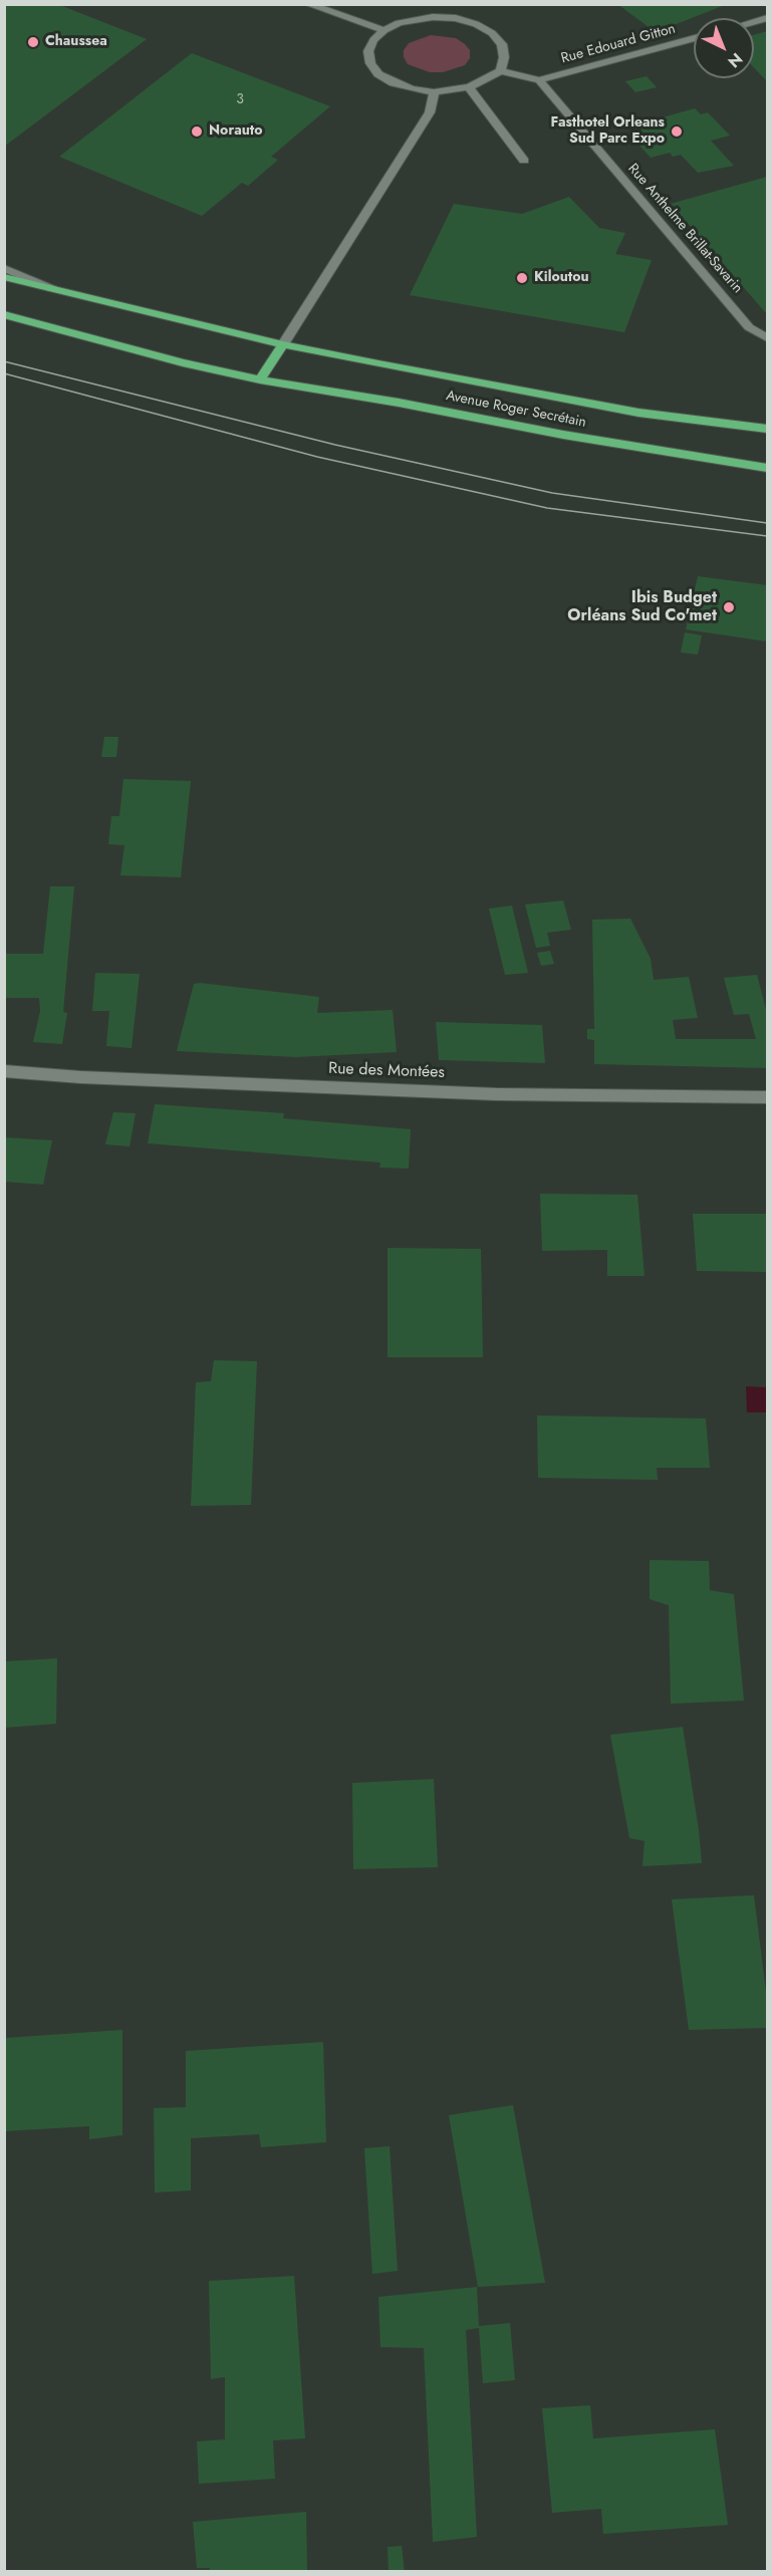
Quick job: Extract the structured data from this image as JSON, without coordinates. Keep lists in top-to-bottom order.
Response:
{
  "streets": {
    "main road": ["Avenue Roger Secrétain"],
    "street": ["Rue Edouard Gitton", "Rue Anthelme Brillat-Savarin", "Rue des Montées"]
  },
  "crossings": [
    ["Rue Edouard Gitton", "Rue Anthelme Brillat-Savarin"]
  ],
  "places": [
    "Chaussea",
    "Norauto",
    "Fasthotel Orleans Sud Parc Expo",
    "Kiloutou",
    "Ibis Budget Orléans Sud Co'met"
  ],
  "house_numbers": ["3"],
  "north": "bottom right"
}
